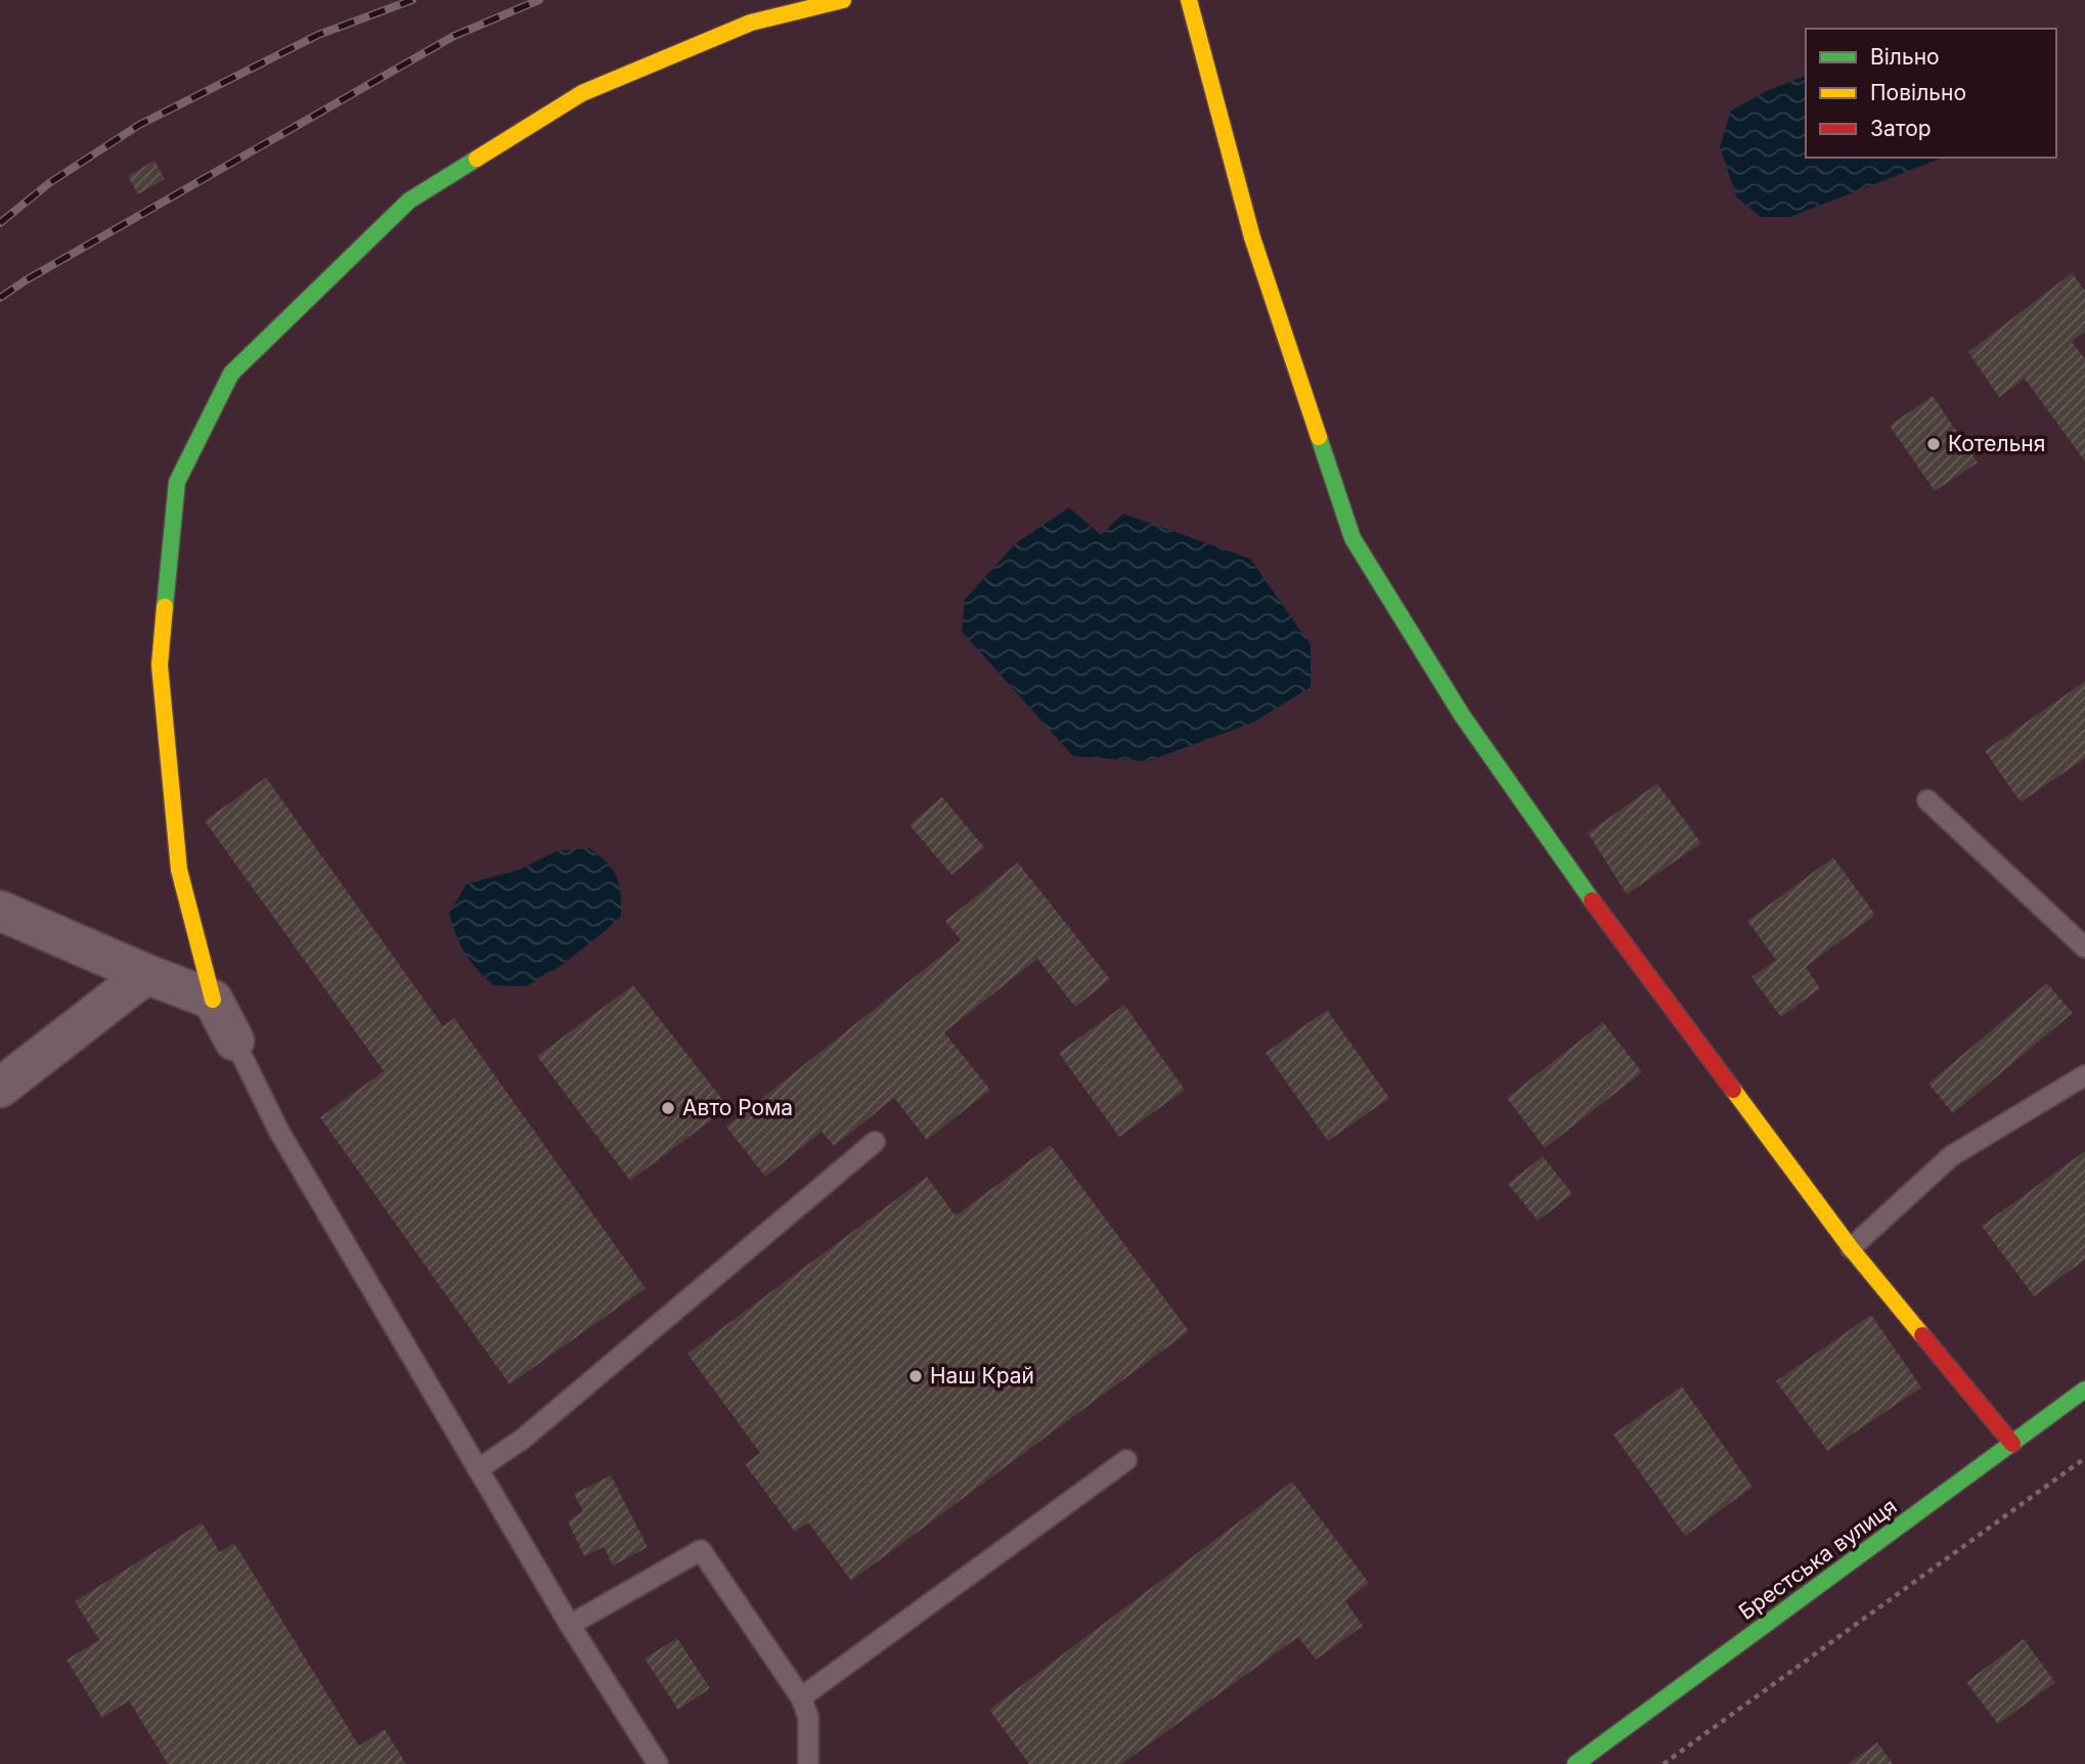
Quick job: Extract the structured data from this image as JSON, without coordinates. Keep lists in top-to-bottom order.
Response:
{
  "streets": {
    "main road": ["Брестська вулиця"]
  },
  "places": ["Котельня", "Авто Рома", "Наш Край"],
  "legend": ["Вільно", "Повільно", "Затор"]
}
